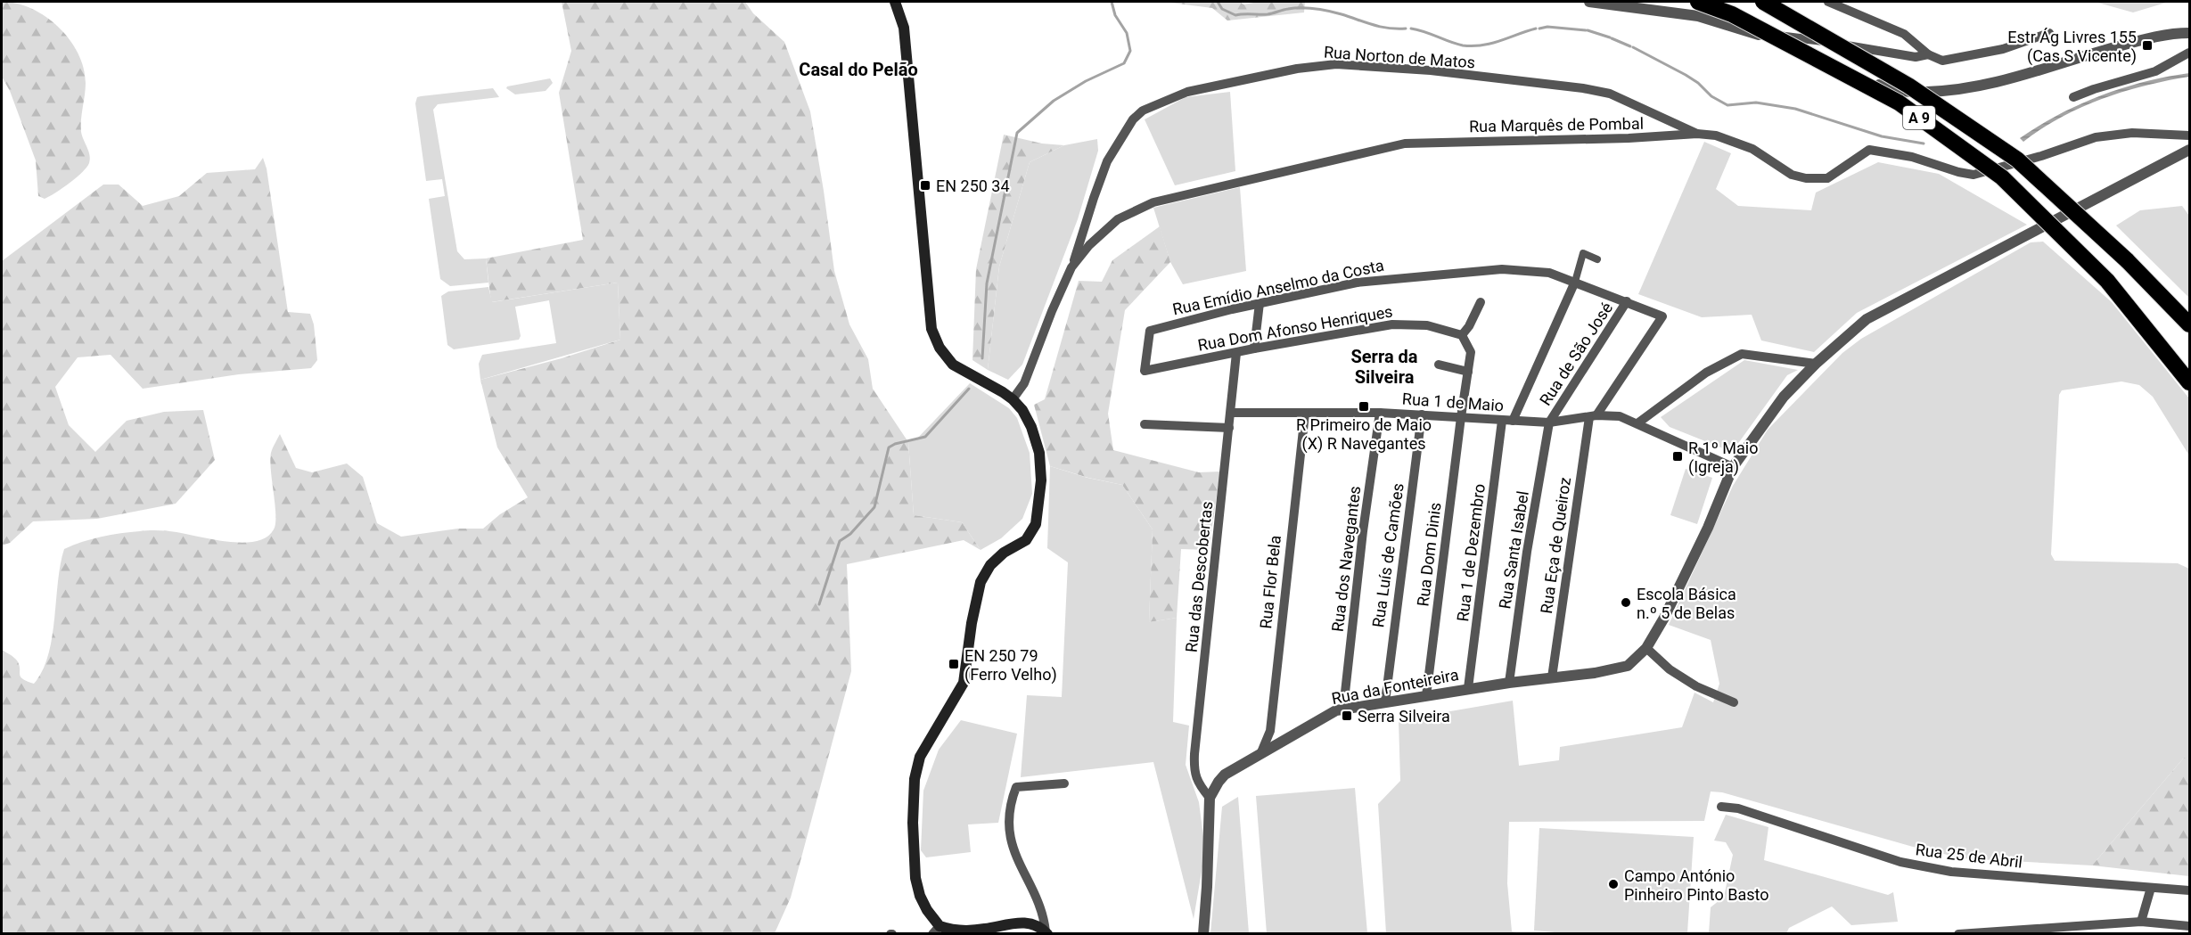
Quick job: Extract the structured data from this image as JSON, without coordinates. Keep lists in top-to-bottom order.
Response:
{
  "streets": {
    "highway": ["A 9"],
    "street": [
      "Rua Norton de Matos",
      "Rua Marquês de Pombal",
      "Rua Emídio Anselmo da Costa",
      "Rua Dom Afonso Henriques",
      "Rua de São José",
      "Rua 1 de Maio",
      "Rua Eça de Queiroz",
      "Rua Santa Isabel",
      "Rua 1 de Dezembro",
      "Rua Dom Dinis",
      "Rua Luís de Camões",
      "Rua dos Navegantes",
      "Rua das Descobertas",
      "Rua Flor Bela",
      "Rua da Fonteireira",
      "Rua 25 de Abril"
    ]
  },
  "crossings": [
    ["Rua Norton de Matos", "Rua Marquês de Pombal"],
    ["Rua Emídio Anselmo da Costa", "Rua Dom Afonso Henriques"],
    ["Rua Emídio Anselmo da Costa", "Rua de São José"],
    ["Rua Emídio Anselmo da Costa", "Rua 1 de Maio"],
    ["Rua Emídio Anselmo da Costa", "Rua Eça de Queiroz"],
    ["Rua Emídio Anselmo da Costa", "Rua 1 de Dezembro"],
    ["Rua Dom Afonso Henriques", "Rua das Descobertas"],
    ["Rua de São José", "Rua 1 de Maio"],
    ["Rua de São José", "Rua Santa Isabel"],
    ["Rua 1 de Maio", "Rua Eça de Queiroz"],
    ["Rua 1 de Maio", "Rua Santa Isabel"],
    ["Rua 1 de Maio", "Rua 1 de Dezembro"],
    ["Rua 1 de Maio", "Rua Dom Dinis"],
    ["Rua 1 de Maio", "Rua Luís de Camões"],
    ["Rua 1 de Maio", "Rua dos Navegantes"],
    ["Rua 1 de Maio", "Rua das Descobertas"],
    ["Rua 1 de Maio", "Rua Flor Bela"],
    ["Rua 1 de Maio", "Rua da Fonteireira"],
    ["Rua Eça de Queiroz", "Rua da Fonteireira"],
    ["Rua Santa Isabel", "Rua da Fonteireira"],
    ["Rua 1 de Dezembro", "Rua da Fonteireira"],
    ["Rua Dom Dinis", "Rua da Fonteireira"],
    ["Rua Luís de Camões", "Rua da Fonteireira"],
    ["Rua dos Navegantes", "Rua da Fonteireira"],
    ["Rua das Descobertas", "Rua da Fonteireira"],
    ["Rua Flor Bela", "Rua da Fonteireira"]
  ],
  "districts": ["Casal do Pelão", "Serra da Silveira"],
  "places": {
    "transit": [
      "Estr Ág Livres 155 (Cas S Vicente)",
      "EN 250 34",
      "R Primeiro de Maio (X) R Navegantes",
      "R 1º Maio (Igreja)",
      "EN 250 79 (Ferro Velho)",
      "Serra Silveira"
    ],
    "other": ["Escola Básica n.º 5 de Belas", "Campo António Pinheiro Pinto Basto"]
  }
}
